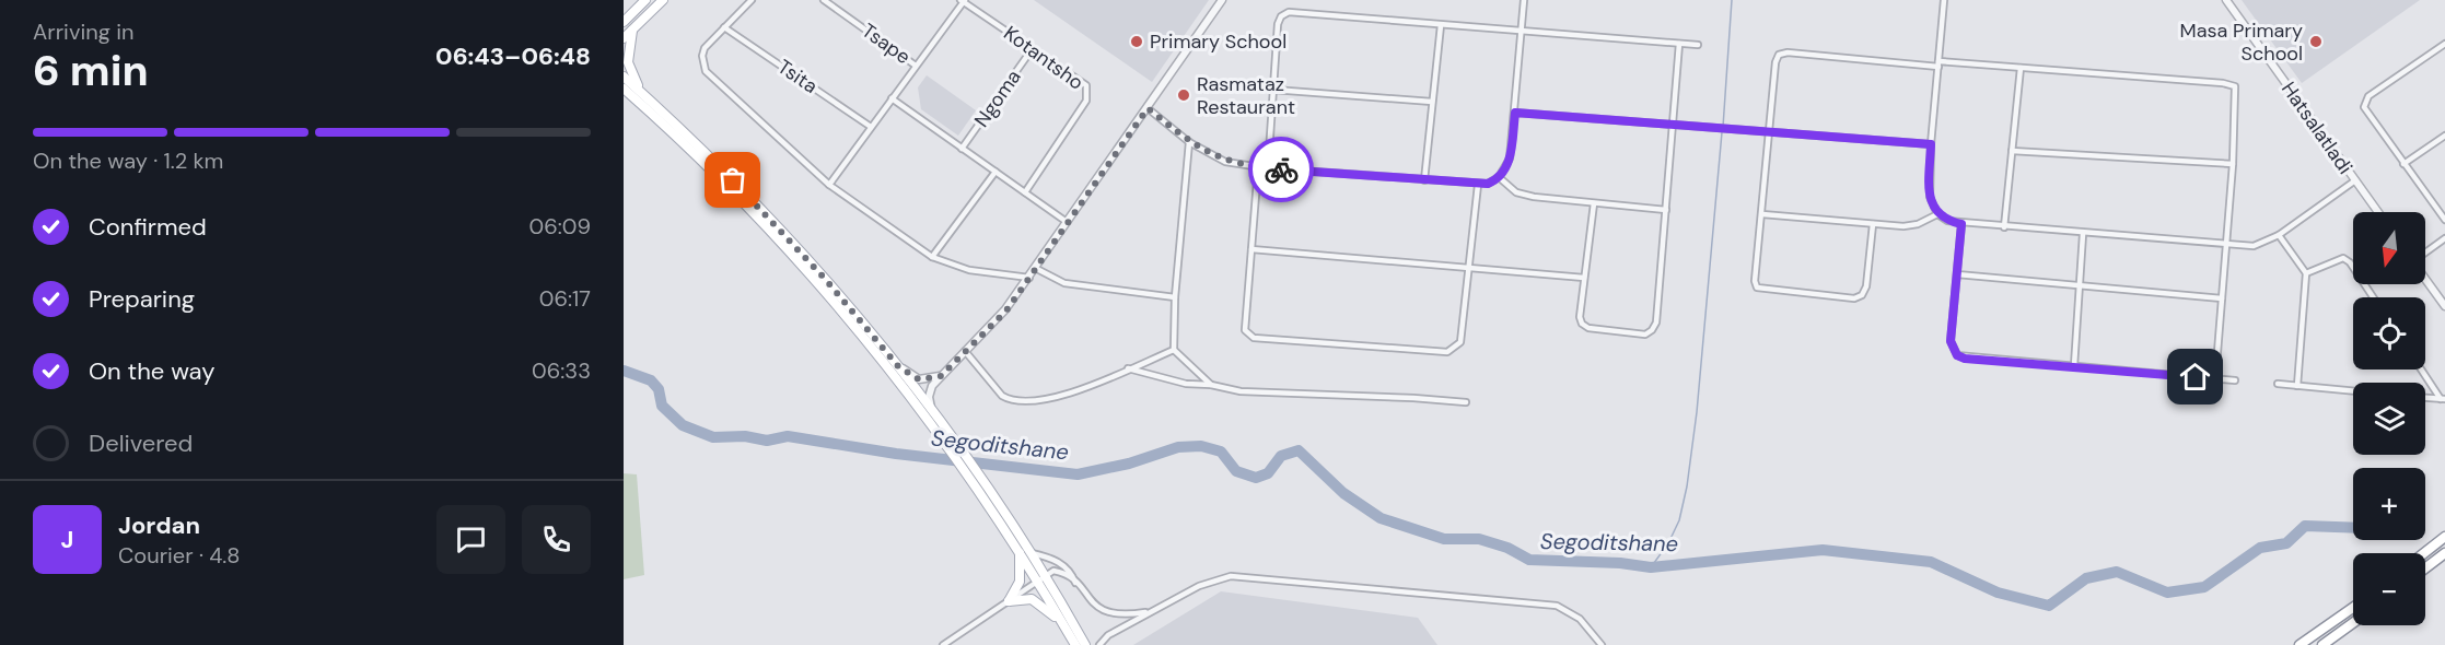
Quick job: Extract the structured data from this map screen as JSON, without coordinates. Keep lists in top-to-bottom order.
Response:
{
  "streets": {
    "street": [
      "Tsape",
      "Kotantsho",
      "Tsita",
      "Ngoma",
      "Hatsalatladi"
    ]
  },
  "crossings": [
    ["Kotantsho", "Ngoma"]
  ],
  "water": ["Segoditshane"],
  "places": ["Primary School", "Masa Primary School", "Rasmataz Restaurant"],
  "north": "bottom",
  "page": {
    "heading": ["6 min", "Arriving in", "06:43–06:48"],
    "panel": ["Jordan", "Courier · 4.8"],
    "bar": "On the way · 1.2 km",
    "list": [
      ["Confirmed", "06:09"],
      ["Preparing", "06:17"],
      ["On the way", "06:33"],
      "Delivered"
    ],
    "map_buttons": ["+", "−"],
    "round": "J"
  }
}
